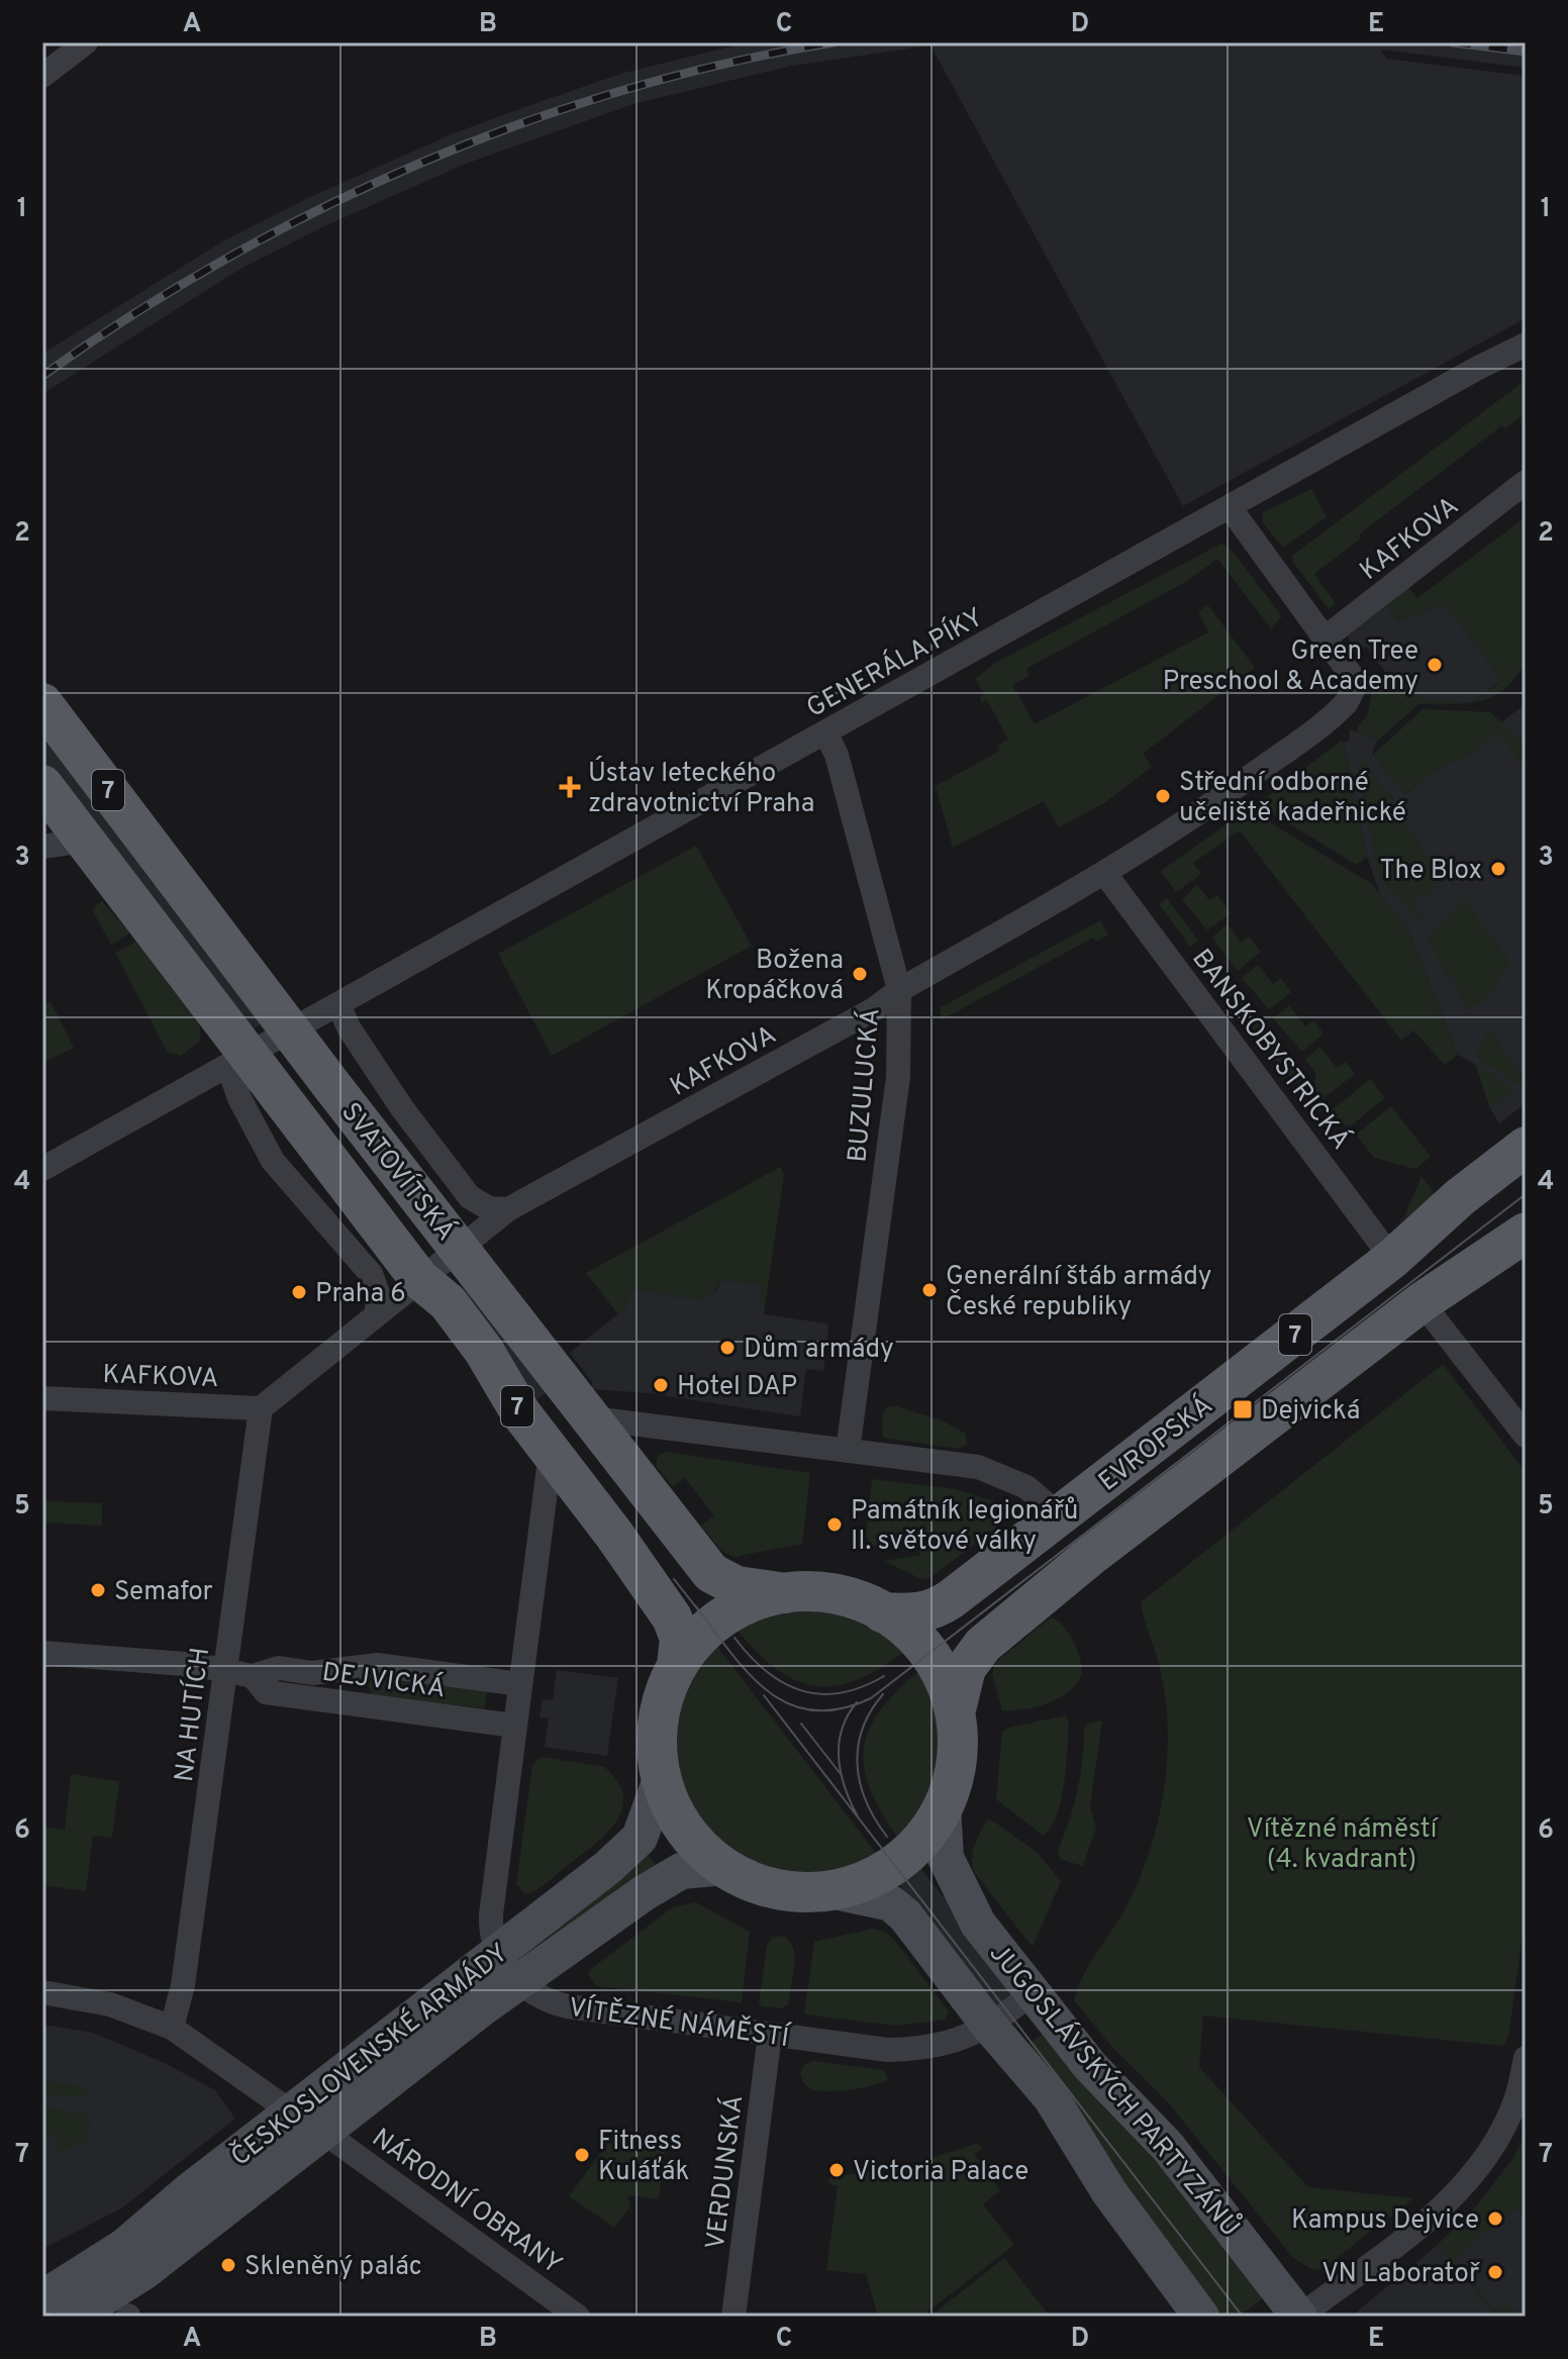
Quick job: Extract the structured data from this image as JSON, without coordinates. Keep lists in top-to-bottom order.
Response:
{
  "streets": {
    "main road": [
      "7",
      "SVATOVÍTSKÁ",
      "EVROPSKÁ",
      "ČESKOSLOVENSKÉ ARMÁDY",
      "JUGOSLÁVSKÝCH PARTYZÁNŮ"
    ],
    "street": [
      "KAFKOVA",
      "GENERÁLA PÍKY",
      "BANSKOBYSTRICKÁ",
      "BUZULUCKÁ",
      "DEJVICKÁ",
      "NA HUTÍCH",
      "VÍTĚZNÉ NÁMĚSTÍ",
      "VERDUNSKÁ",
      "NÁRODNÍ OBRANY"
    ]
  },
  "crossings": [
    ["KAFKOVA", "GENERÁLA PÍKY"],
    ["KAFKOVA", "BANSKOBYSTRICKÁ"],
    ["KAFKOVA", "BUZULUCKÁ"],
    ["KAFKOVA", "SVATOVÍTSKÁ"],
    ["KAFKOVA", "NA HUTÍCH"],
    ["GENERÁLA PÍKY", "BUZULUCKÁ"],
    ["GENERÁLA PÍKY", "SVATOVÍTSKÁ"],
    ["7", "SVATOVÍTSKÁ"],
    ["7", "EVROPSKÁ"],
    ["7", "ČESKOSLOVENSKÉ ARMÁDY"],
    ["7", "JUGOSLÁVSKÝCH PARTYZÁNŮ"],
    ["BANSKOBYSTRICKÁ", "EVROPSKÁ"],
    ["DEJVICKÁ", "NA HUTÍCH"],
    ["VÍTĚZNÉ NÁMĚSTÍ", "ČESKOSLOVENSKÉ ARMÁDY"],
    ["VÍTĚZNÉ NÁMĚSTÍ", "JUGOSLÁVSKÝCH PARTYZÁNŮ"],
    ["VÍTĚZNÉ NÁMĚSTÍ", "VERDUNSKÁ"],
    ["ČESKOSLOVENSKÉ ARMÁDY", "NÁRODNÍ OBRANY"]
  ],
  "parks": ["Vítězné náměstí (4. kvadrant)"],
  "places": {
    "other": [
      "Green Tree Preschool & Academy",
      "Střední odborné učeliště kadeřnické",
      "The Blox",
      "Božena Kropáčková",
      "Generální štáb armády České republiky",
      "Praha 6",
      "Dům armády",
      "Hotel DAP",
      "Památník legionářů II. světové války",
      "Semafor",
      "Fitness Kuláťák",
      "Victoria Palace",
      "Kampus Dejvice",
      "Skleněný palác",
      "VN Laboratoř"
    ],
    "health": ["Ústav leteckého zdravotnictví Praha"],
    "transit": ["Dejvická"]
  },
  "grid": {
    "columns": [
      "A",
      "B",
      "C",
      "D",
      "E"
    ],
    "rows": [
      "1",
      "2",
      "3",
      "4",
      "5",
      "6",
      "7"
    ]
  }
}
